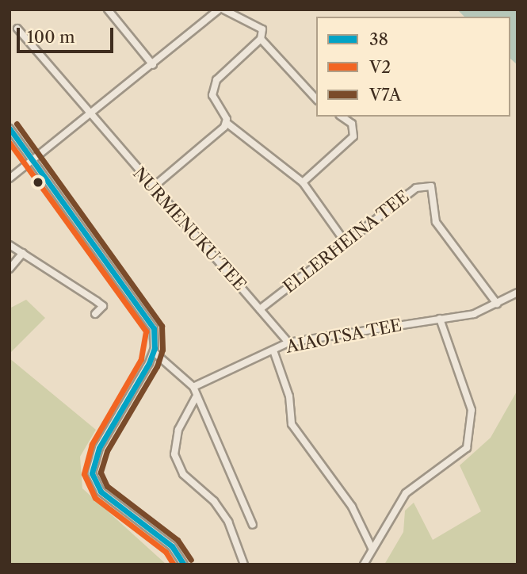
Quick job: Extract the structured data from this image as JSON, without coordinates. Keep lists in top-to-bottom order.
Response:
{
  "streets": {
    "street": ["NURMENUKU TEE", "ELLERHEINA TEE", "AIAOTSA TEE"]
  },
  "crossings": [
    ["NURMENUKU TEE", "ELLERHEINA TEE"],
    ["NURMENUKU TEE", "AIAOTSA TEE"],
    ["ELLERHEINA TEE", "AIAOTSA TEE"]
  ],
  "lines": ["transit line V7A", "transit line 38", "transit line V2"],
  "legend": ["38", "V2", "V7A"],
  "scale_bar": "100 m"
}
